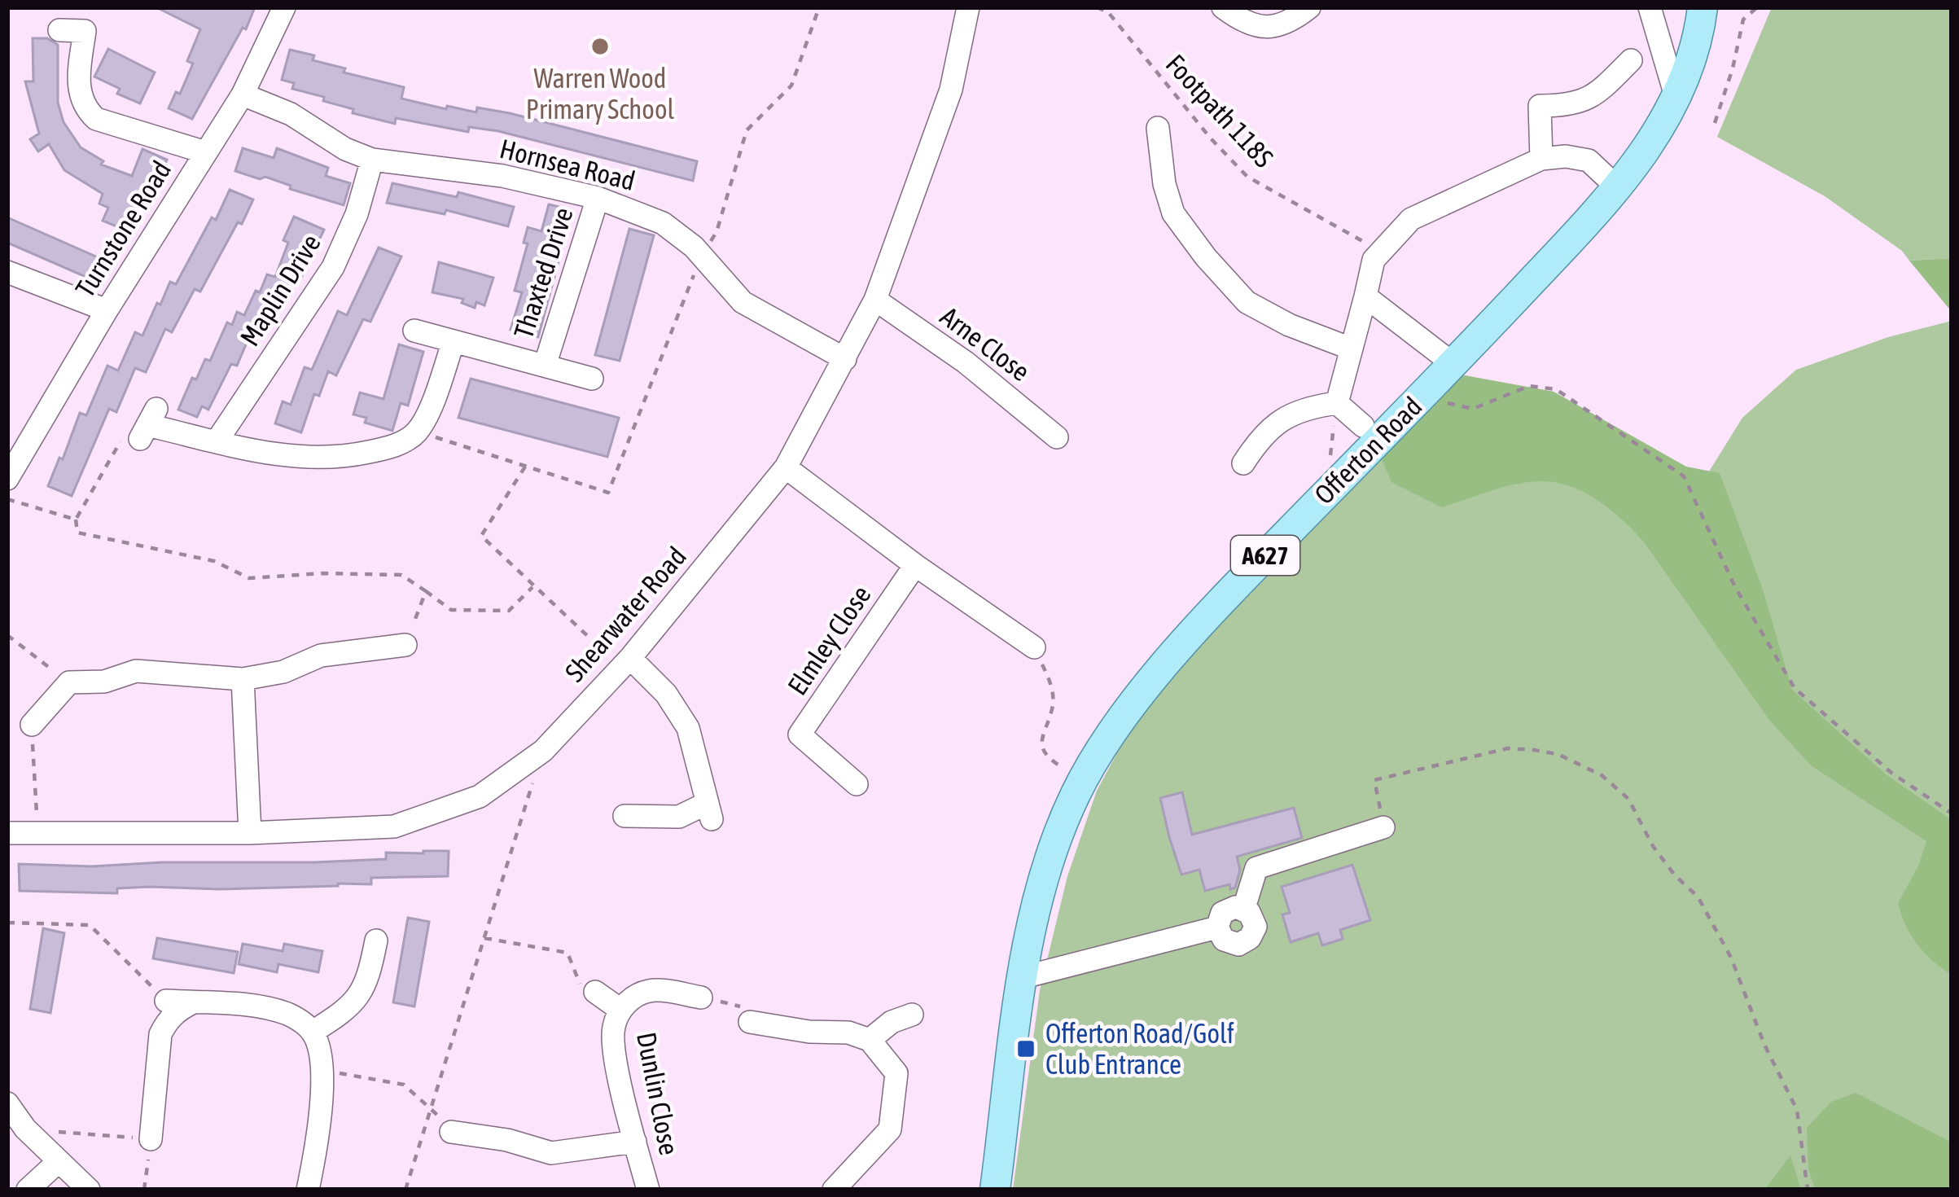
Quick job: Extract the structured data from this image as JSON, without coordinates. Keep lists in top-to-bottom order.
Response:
{
  "streets": {
    "main road": ["Offerton Road", "A627"],
    "street": [
      "Hornsea Road",
      "Turnstone Road",
      "Thaxted Drive",
      "Maplin Drive",
      "Arne Close",
      "Shearwater Road",
      "Elmley Close",
      "Dunlin Close"
    ],
    "path": ["Footpath 118S"]
  },
  "crossings": [
    ["Hornsea Road", "Turnstone Road"],
    ["Hornsea Road", "Thaxted Drive"],
    ["Hornsea Road", "Maplin Drive"],
    ["Hornsea Road", "Shearwater Road"],
    ["Arne Close", "Shearwater Road"]
  ],
  "places": {
    "other": ["Warren Wood Primary School"],
    "transit": ["Offerton Road/Golf Club Entrance"]
  }
}
